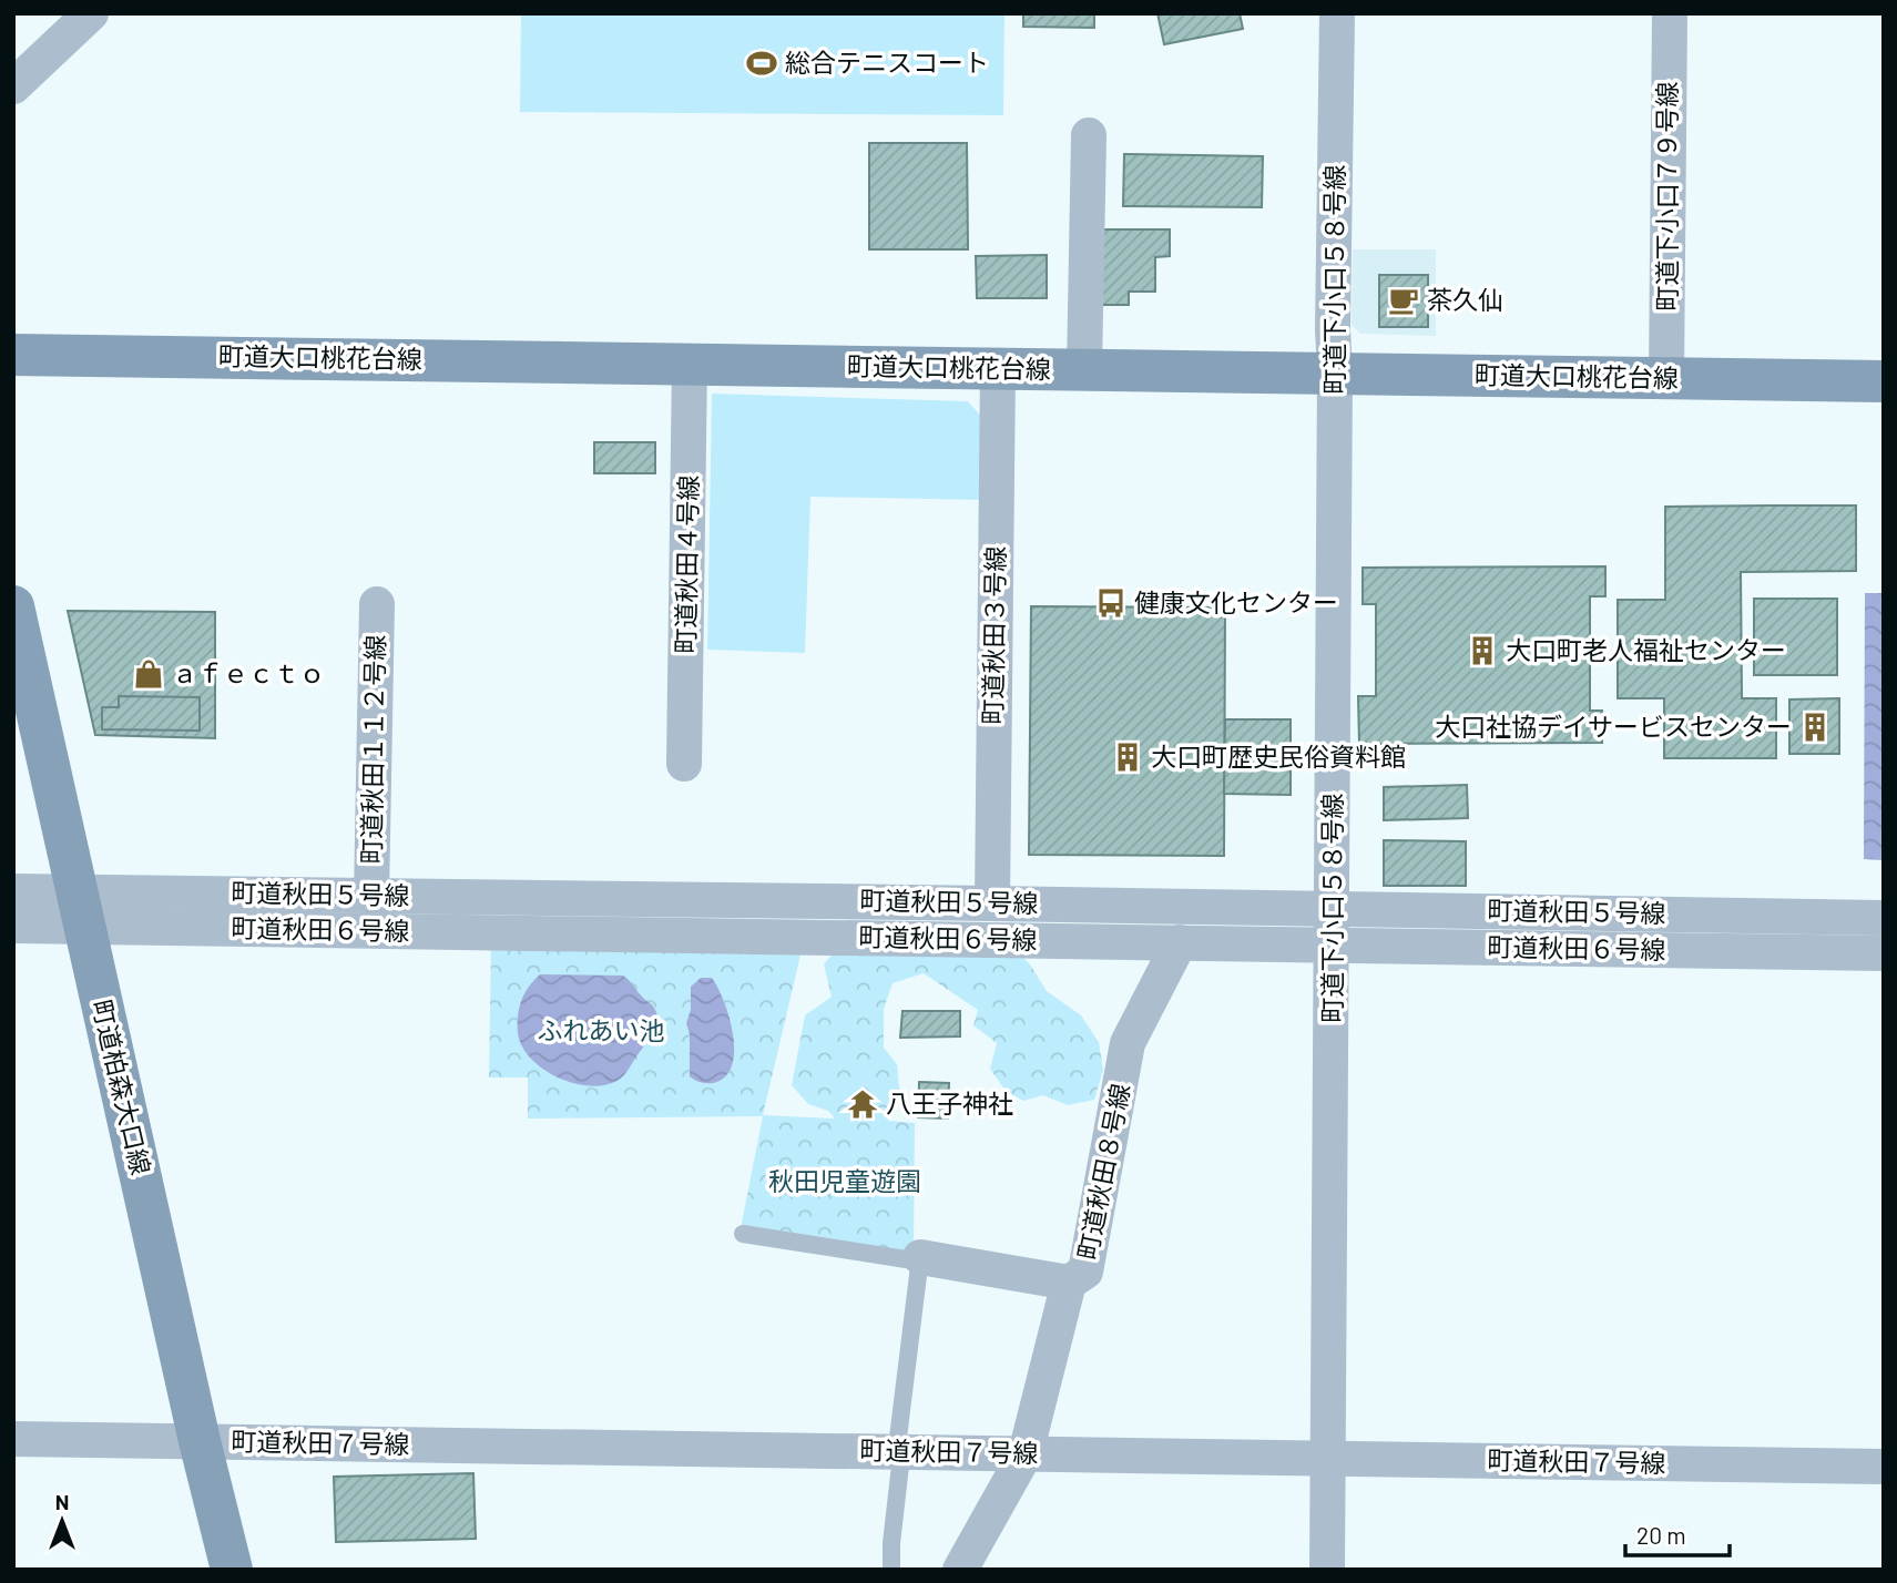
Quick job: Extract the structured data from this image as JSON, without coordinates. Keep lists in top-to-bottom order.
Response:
{
  "streets": {
    "street": [
      "町道下小口７９号線",
      "町道下小口５８号線",
      "町道大口桃花台線",
      "町道秋田４号線",
      "町道秋田３号線",
      "町道秋田１１２号線",
      "町道秋田５号線",
      "町道秋田６号線",
      "町道柏森大口線",
      "町道秋田８号線",
      "町道秋田７号線"
    ]
  },
  "crossings": [
    ["町道下小口７９号線", "町道大口桃花台線"],
    ["町道下小口５８号線", "町道大口桃花台線"],
    ["町道下小口５８号線", "町道秋田５号線"],
    ["町道下小口５８号線", "町道秋田６号線"],
    ["町道下小口５８号線", "町道秋田７号線"],
    ["町道大口桃花台線", "町道秋田４号線"],
    ["町道大口桃花台線", "町道秋田３号線"],
    ["町道秋田３号線", "町道秋田５号線"],
    ["町道秋田１１２号線", "町道秋田５号線"],
    ["町道秋田５号線", "町道秋田６号線"],
    ["町道秋田５号線", "町道柏森大口線"],
    ["町道秋田６号線", "町道柏森大口線"],
    ["町道秋田６号線", "町道秋田８号線"],
    ["町道柏森大口線", "町道秋田７号線"],
    ["町道秋田８号線", "町道秋田７号線"]
  ],
  "parks": ["ふれあい池", "秋田児童遊園"],
  "places": {
    "sports": ["総合テニスコート"],
    "cafe": ["茶久仙"],
    "bus stop": ["健康文化センター"],
    "building": ["大口町老人福祉センター", "大口社協デイサービスセンター", "大口町歴史民俗資料館"],
    "shop": ["ａｆｅｃｔｏ"],
    "temple": ["八王子神社"]
  },
  "scale_bar": "20 m",
  "north": "top"
}
